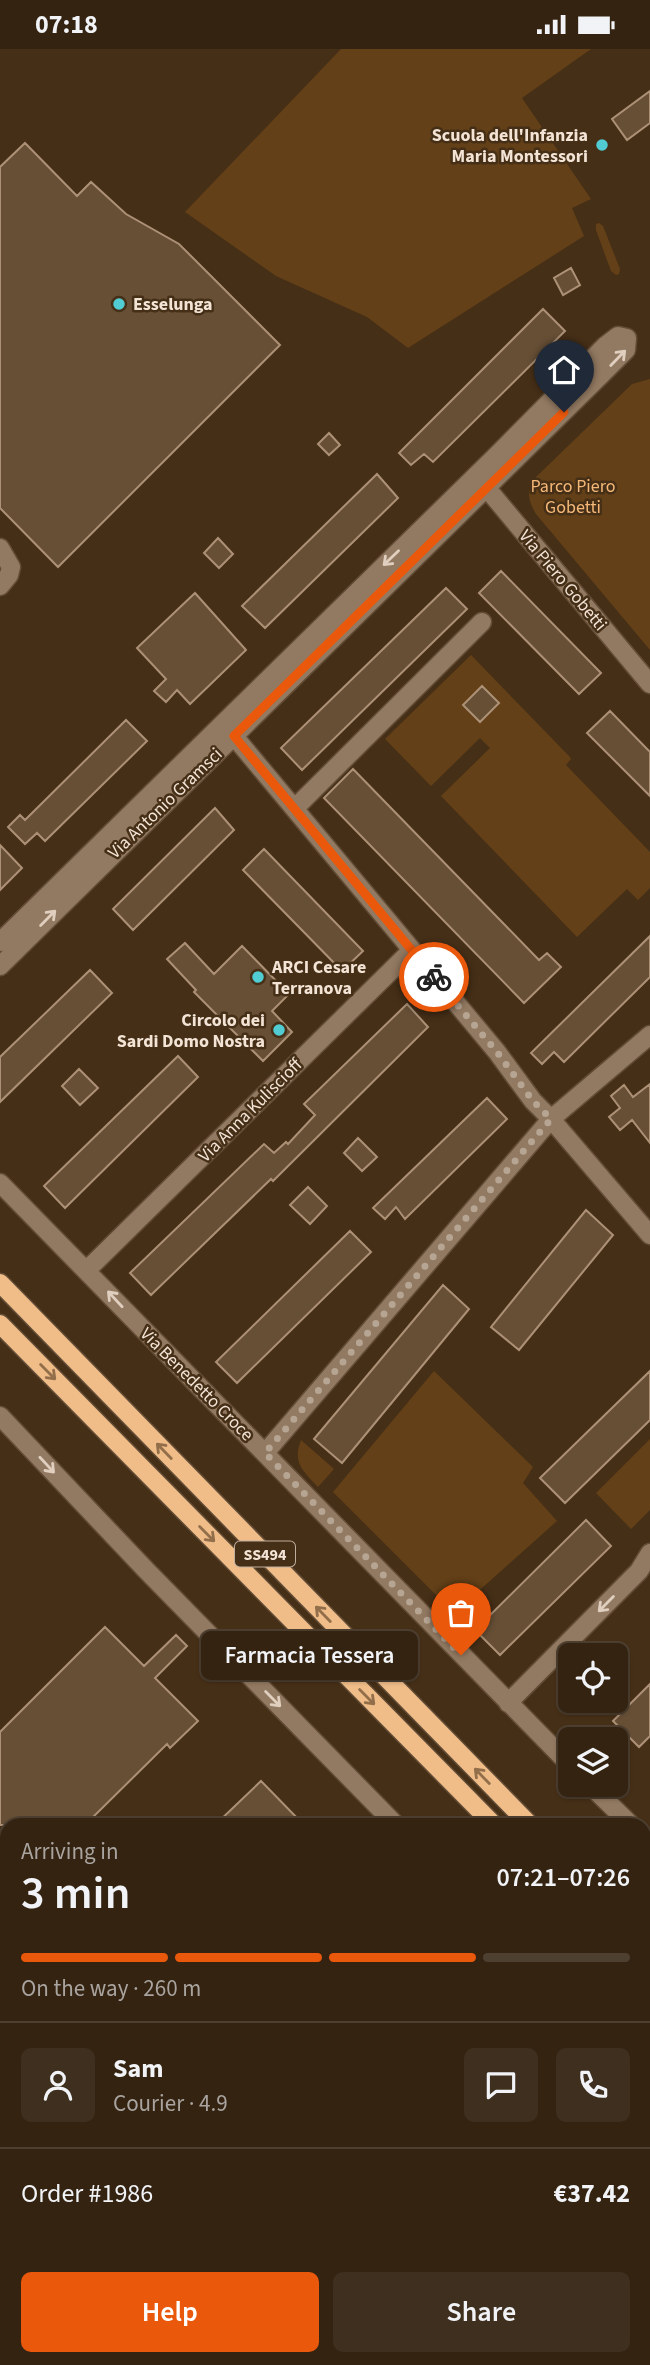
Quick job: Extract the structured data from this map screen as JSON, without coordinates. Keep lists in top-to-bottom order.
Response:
{
  "streets": {
    "main road": ["SS494"],
    "street": [
      "Via Piero Gobetti",
      "Via Antonio Gramsci",
      "Via Anna Kuliscioff",
      "Via Benedetto Croce"
    ]
  },
  "crossings": [
    ["Via Piero Gobetti", "Via Antonio Gramsci"],
    ["Via Anna Kuliscioff", "Via Benedetto Croce"]
  ],
  "parks": ["Parco Piero Gobetti"],
  "places": [
    "Scuola dell'Infanzia Maria Montessori",
    "Esselunga",
    "ARCI Cesare Terranova",
    "Circolo dei Sardi Domo Nostra",
    "Farmacia Tessera"
  ],
  "page": {
    "status": "07:18",
    "bubble": "Farmacia Tessera",
    "heading": ["3 min", "Arriving in", "07:21–07:26"],
    "panel": [
      "Sam",
      "Courier · 4.9",
      "Order #1986",
      "€37.42"
    ],
    "bar": "On the way · 260 m",
    "buttons": ["Help", "Share"]
  }
}
